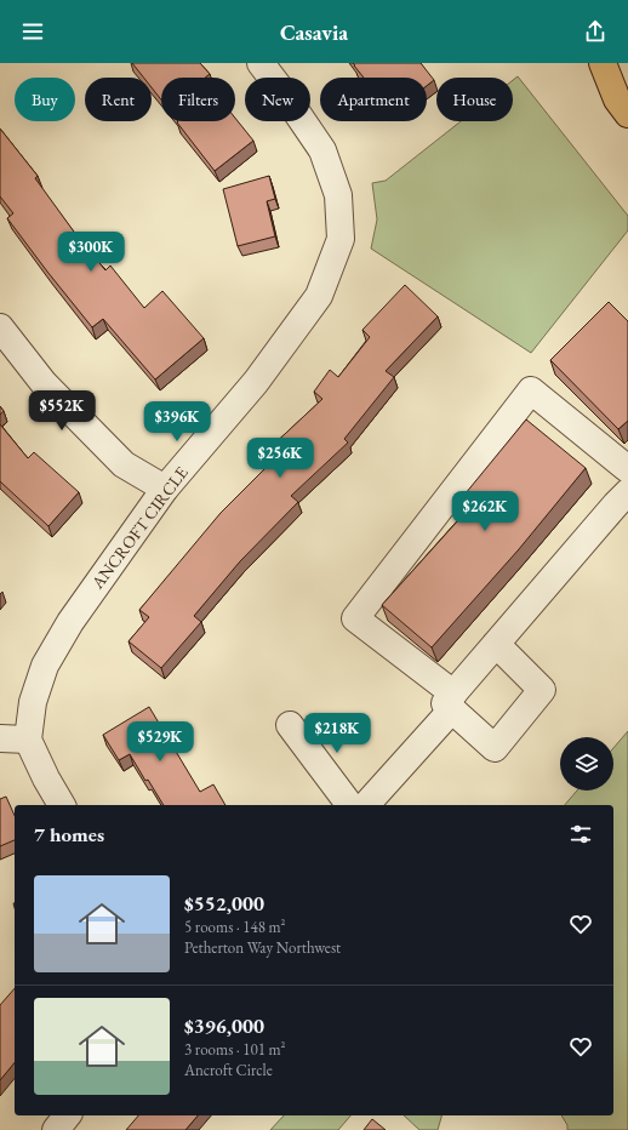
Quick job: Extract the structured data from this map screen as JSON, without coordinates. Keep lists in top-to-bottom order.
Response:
{
  "streets": {
    "street": ["ANCROFT CIRCLE"]
  },
  "page": {
    "header": "Casavia",
    "chip": [
      "Buy",
      "Rent",
      "Filters",
      "New",
      "Apartment",
      "House"
    ],
    "price": [
      "$300K",
      "$552K",
      "$396K",
      "$256K",
      "$262K",
      "$218K",
      "$529K"
    ],
    "heading": "7 homes",
    "list": [
      {
        "name": "$552,000",
        "note": "5 rooms · 148 m² · Petherton Way Northwest"
      },
      {
        "name": "$396,000",
        "note": "3 rooms · 101 m² · Ancroft Circle"
      }
    ]
  }
}
